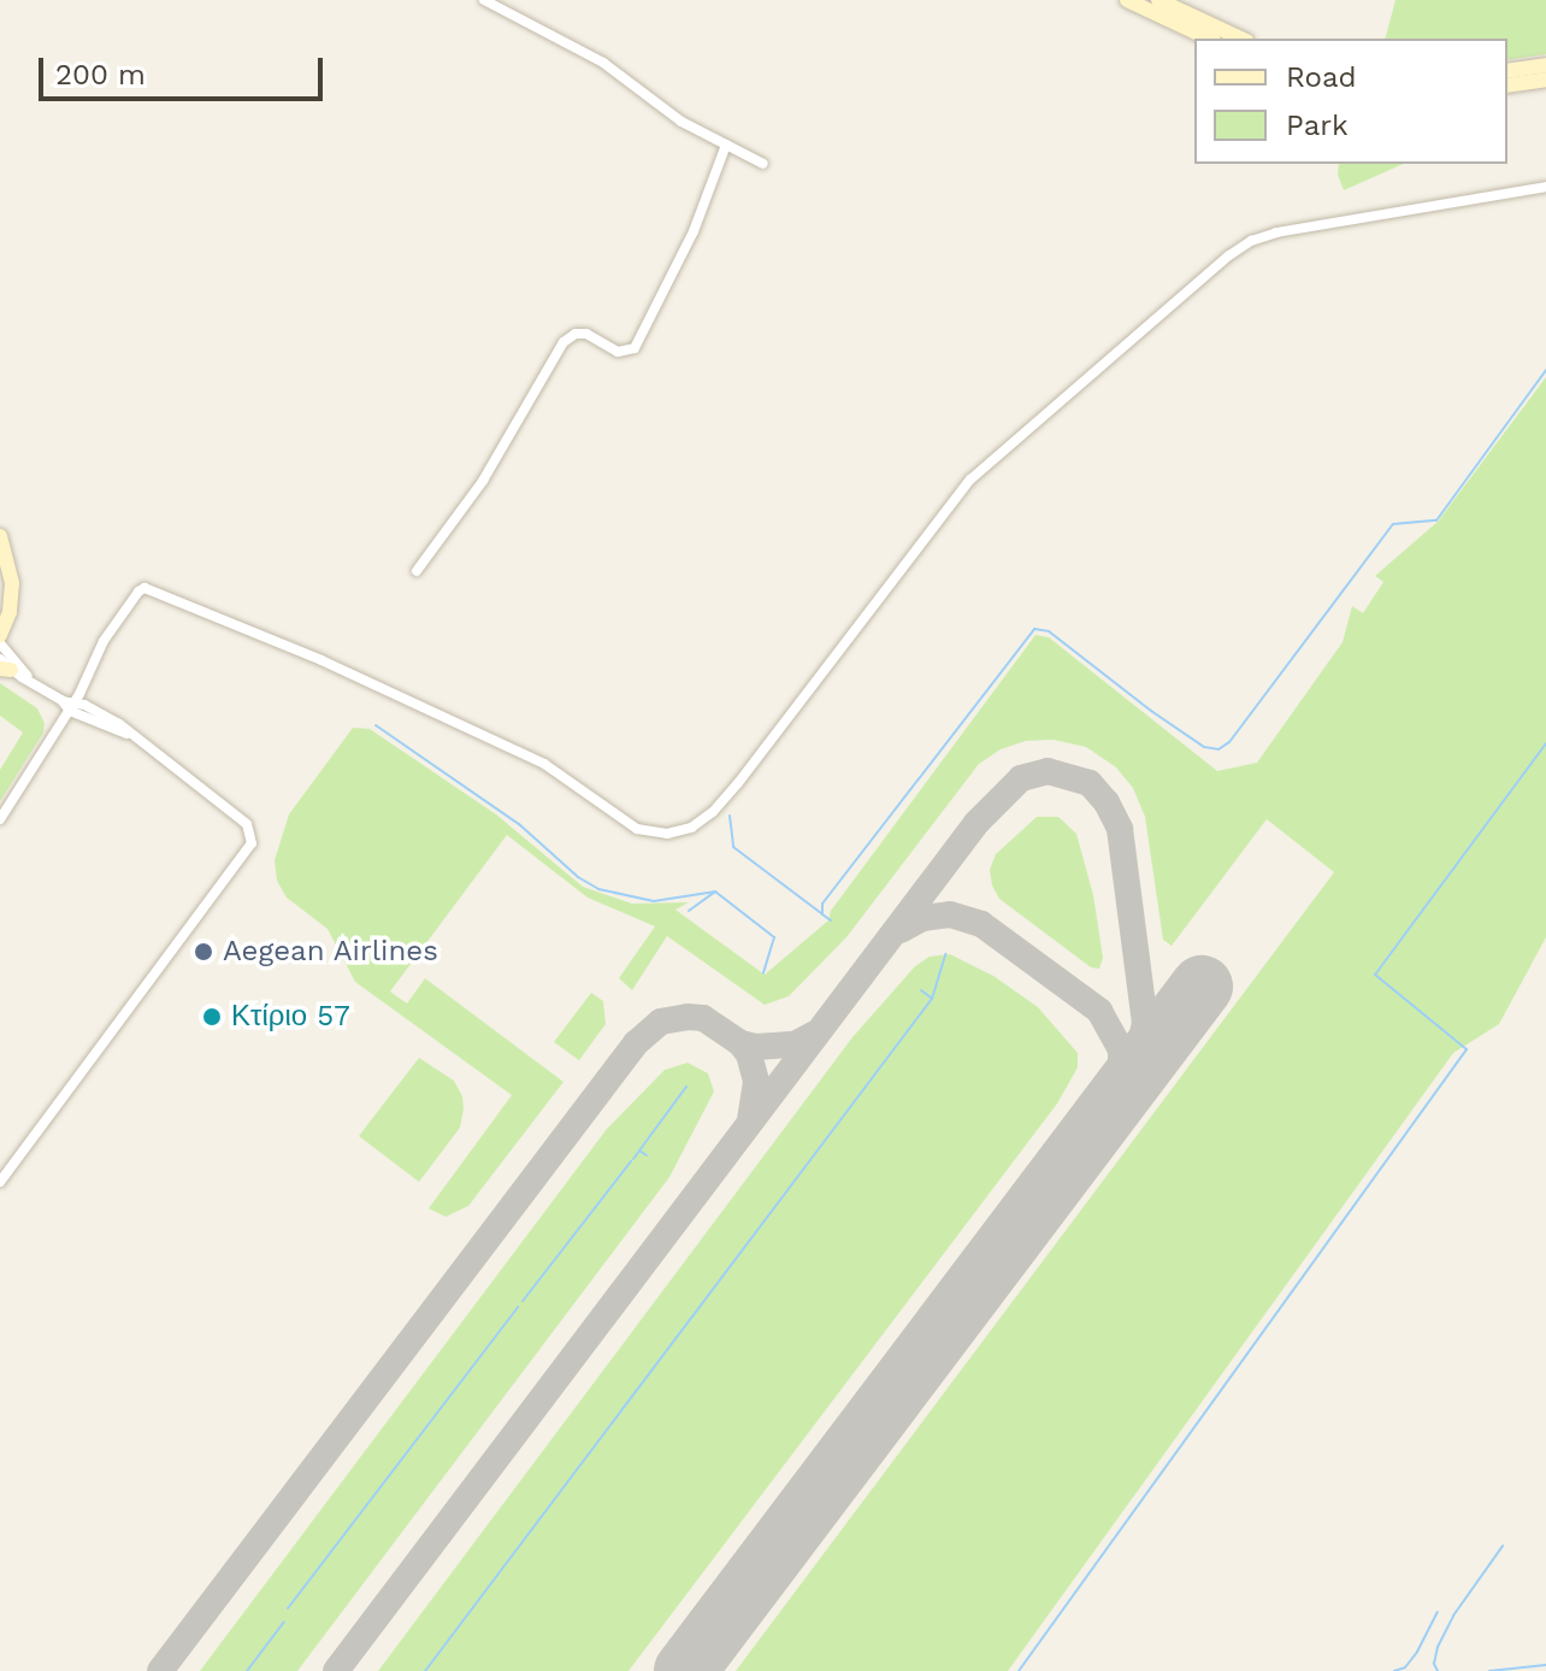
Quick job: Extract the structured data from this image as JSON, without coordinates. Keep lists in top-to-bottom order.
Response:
{
  "places": ["Aegean Airlines", "Κτίριο 57"],
  "legend": ["Road", "Park"],
  "scale_bar": "200 m"
}
